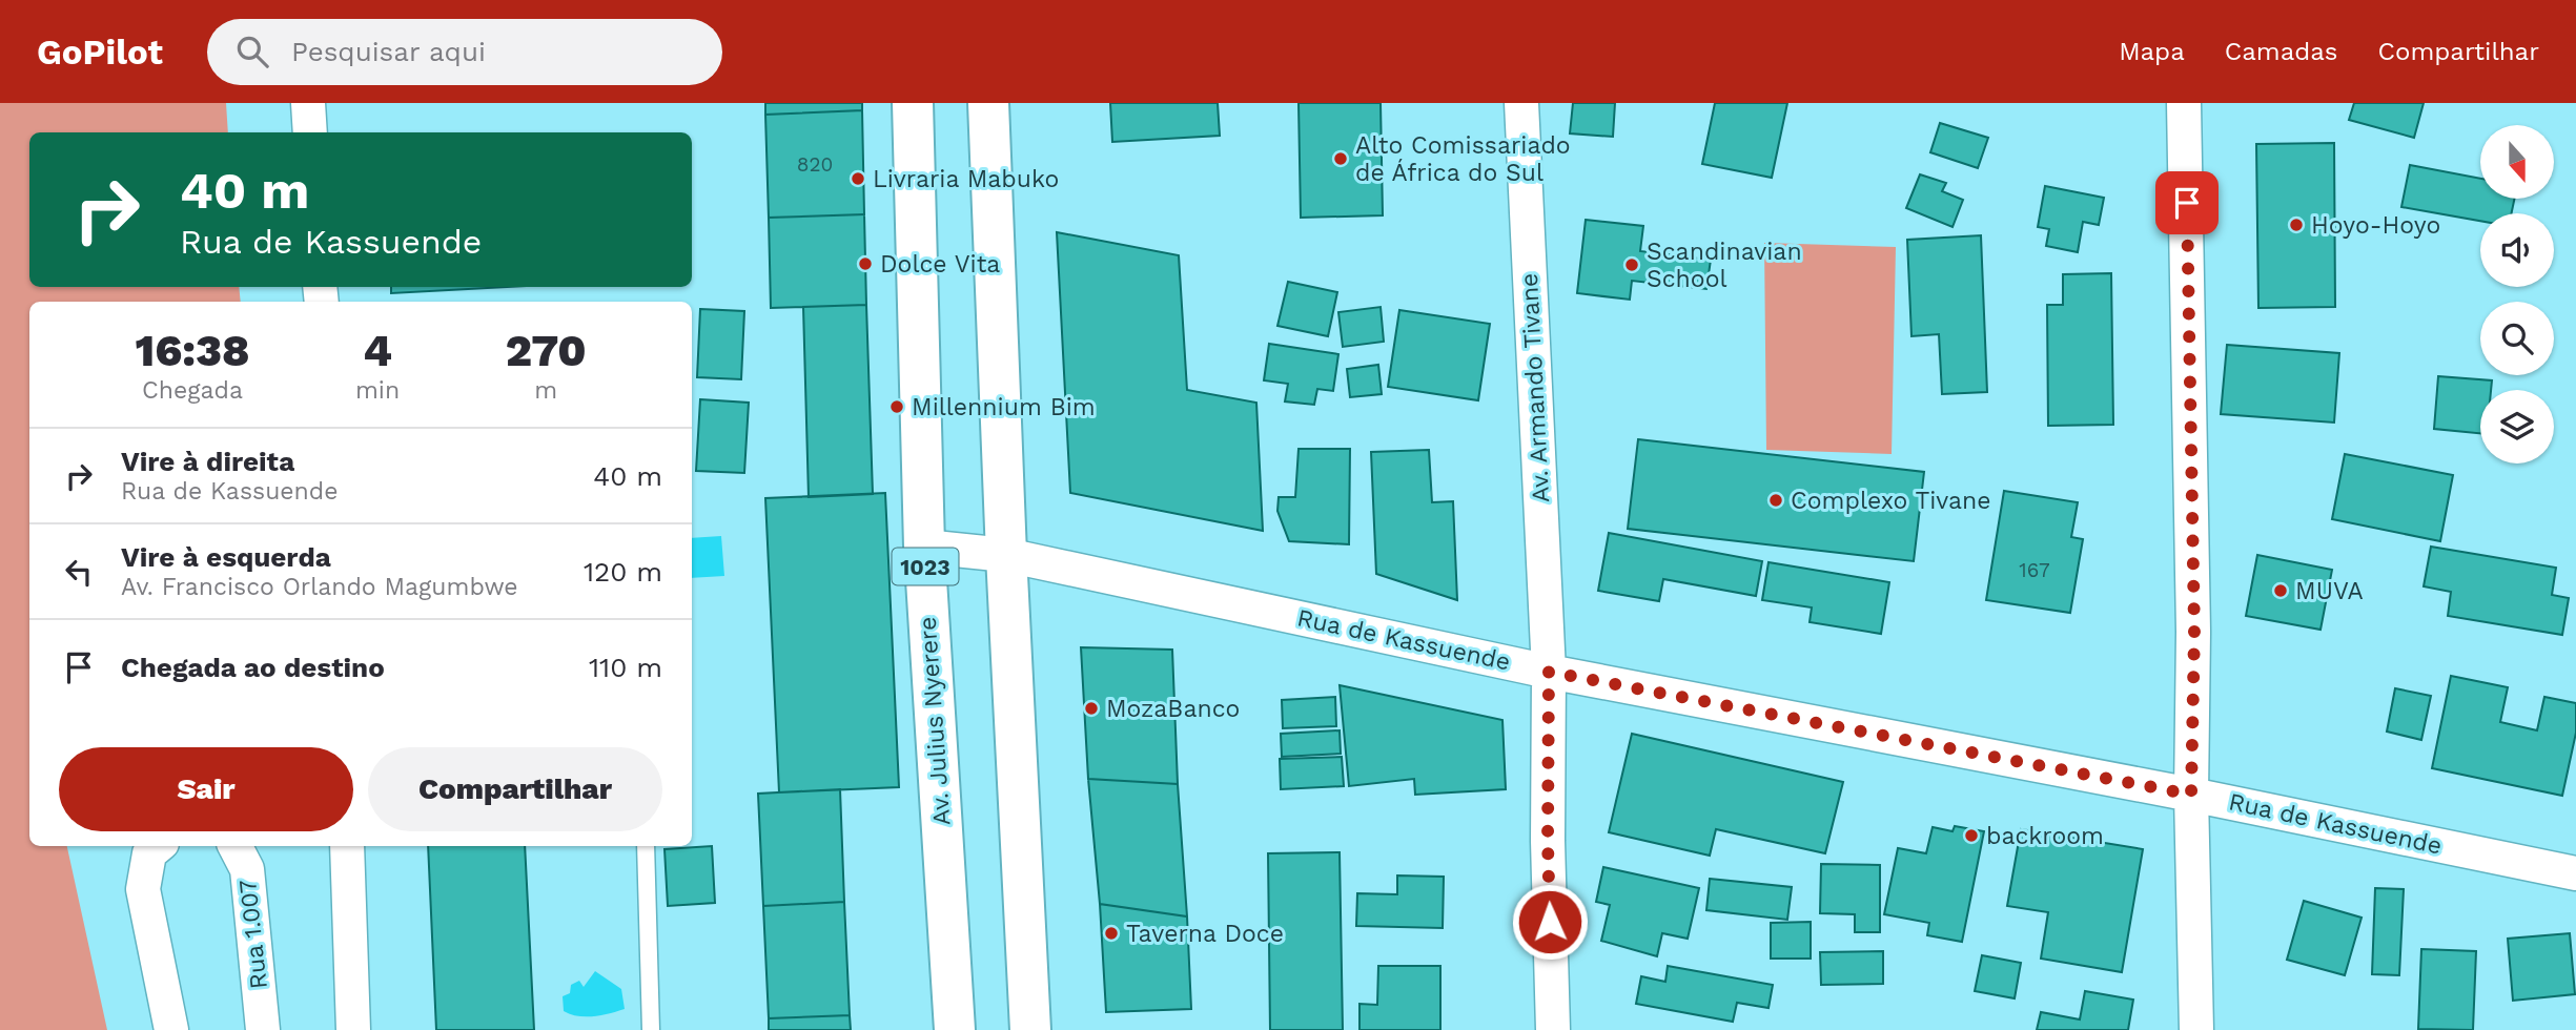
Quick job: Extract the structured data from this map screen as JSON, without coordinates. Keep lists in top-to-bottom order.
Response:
{
  "streets": {
    "main road": ["1023", "Av. Julius Nyerere"],
    "street": ["Av. Armando Tivane", "Rua de Kassuende", "Rua 1.007"]
  },
  "crossings": [
    ["Av. Armando Tivane", "Rua de Kassuende"],
    ["Rua de Kassuende", "Av. Julius Nyerere"]
  ],
  "places": [
    "Alto Comissariado de África do Sul",
    "Livraria Mabuko",
    "Hoyo-Hoyo",
    "Dolce Vita",
    "Scandinavian School",
    "Millennium Bim",
    "Complexo Tivane",
    "MUVA",
    "MozaBanco",
    "backroom",
    "Taverna Doce"
  ],
  "house_numbers": ["820", "167"],
  "north": "bottom",
  "page": {
    "header": "GoPilot",
    "search": "Pesquisar aqui",
    "nav": ["Mapa", "Camadas", "Compartilhar"],
    "turn": ["40 m", "Rua de Kassuende"],
    "eta": [
      "16:38",
      "Chegada",
      "4",
      "min",
      "270",
      "m"
    ],
    "list": [
      {
        "name": "Vire à direita",
        "note": "Rua de Kassuende",
        "value": "40 m"
      },
      {
        "name": "Vire à esquerda",
        "note": "Av. Francisco Orlando Magumbwe",
        "value": "120 m"
      },
      {
        "name": "Chegada ao destino",
        "value": "110 m"
      }
    ],
    "buttons": ["Sair", "Compartilhar"]
  }
}
